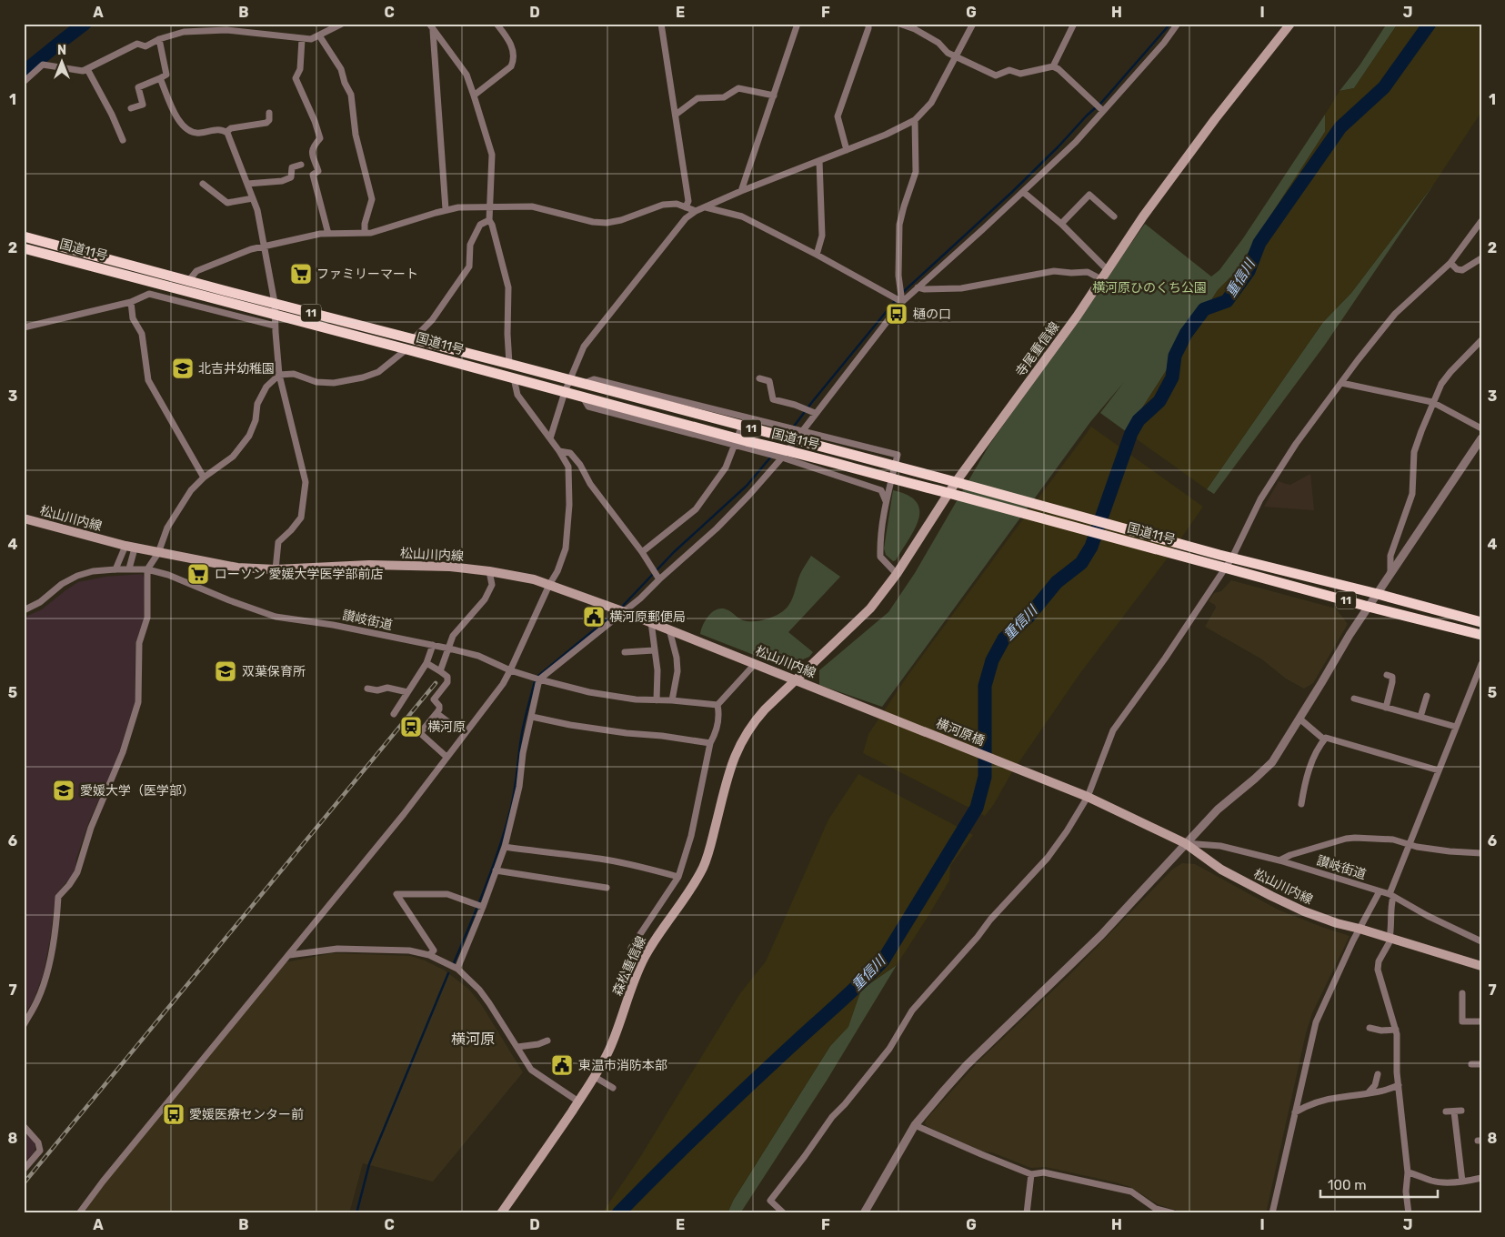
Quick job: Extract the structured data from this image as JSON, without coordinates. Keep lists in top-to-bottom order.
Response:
{
  "streets": {
    "highway": ["国道11号", "11"],
    "main road": [
      "寺尾重信線",
      "松山川内線",
      "横河原橋",
      "森松重信線"
    ],
    "street": ["讃岐街道"]
  },
  "crossings": [
    ["国道11号", "寺尾重信線"],
    ["寺尾重信線", "松山川内線"],
    ["寺尾重信線", "森松重信線"],
    ["松山川内線", "讃岐街道"],
    ["松山川内線", "横河原橋"],
    ["松山川内線", "森松重信線"]
  ],
  "districts": ["横河原"],
  "water": ["重信川"],
  "parks": ["横河原ひのくち公園"],
  "places": {
    "supermarket": ["ファミリーマート", "ローソン 愛媛大学医学部前店"],
    "bus stop": ["樋の口", "愛媛医療センター前"],
    "school or university": ["北吉井幼稚園", "双葉保育所", "愛媛大学（医学部）"],
    "public building": ["横河原郵便局", "東温市消防本部"],
    "station": ["横河原"]
  },
  "scale_bar": "100 m",
  "north": "top",
  "grid": {
    "columns": [
      "A",
      "B",
      "C",
      "D",
      "E",
      "F",
      "G",
      "H",
      "I",
      "J"
    ],
    "rows": [
      "1",
      "2",
      "3",
      "4",
      "5",
      "6",
      "7",
      "8"
    ]
  }
}
